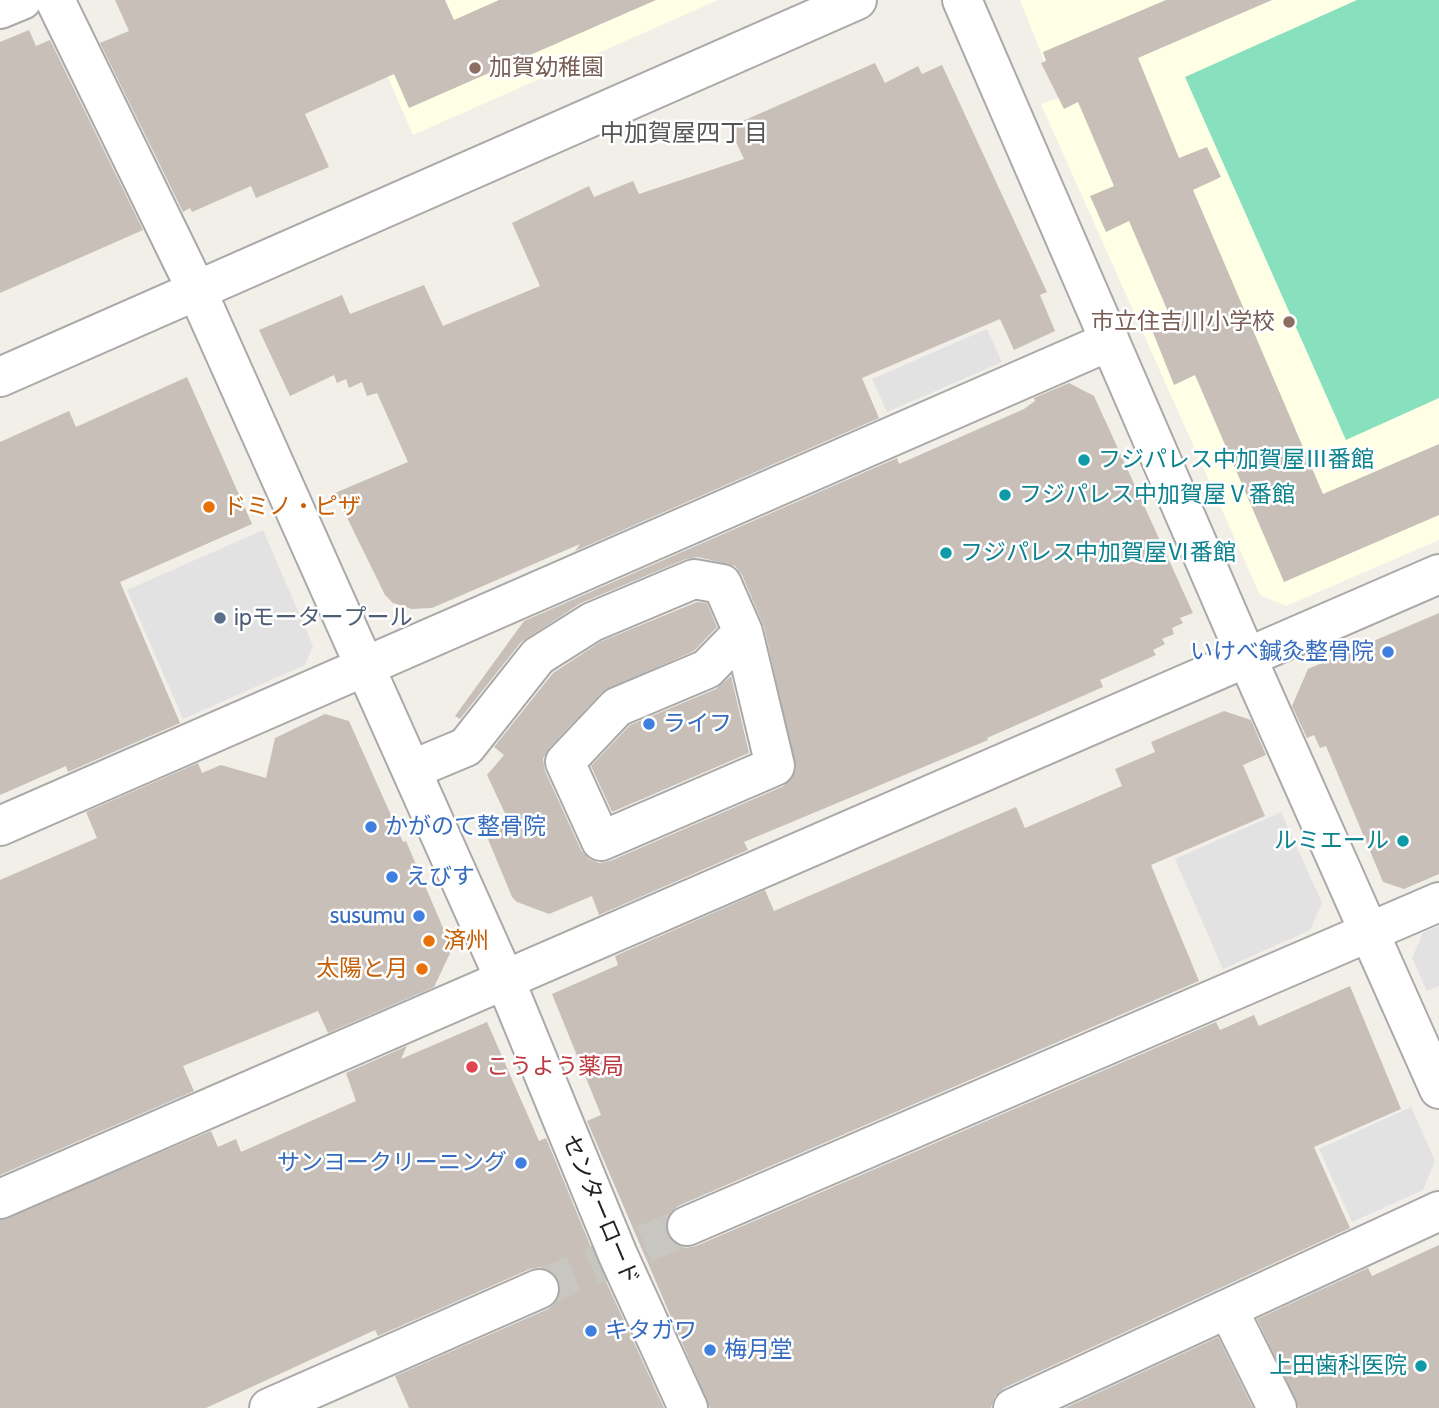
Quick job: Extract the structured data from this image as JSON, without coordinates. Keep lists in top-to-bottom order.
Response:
{
  "streets": {
    "street": ["センターロード"]
  },
  "districts": ["中加賀屋四丁目"],
  "places": [
    "加賀幼稚園",
    "市立住吉川小学校",
    "フジパレス中加賀屋Ⅲ番館",
    "フジパレス中加賀屋Ⅴ番館",
    "ドミノ・ピザ",
    "フジパレス中加賀屋Ⅵ番館",
    "ipモータープール",
    "いけべ鍼灸整骨院",
    "ライフ",
    "かがのて整骨院",
    "ルミエール",
    "えびす",
    "susumu",
    "済州",
    "太陽と月",
    "こうよう薬局",
    "サンヨークリーニング",
    "キタガワ",
    "梅月堂",
    "上田歯科医院"
  ]
}
